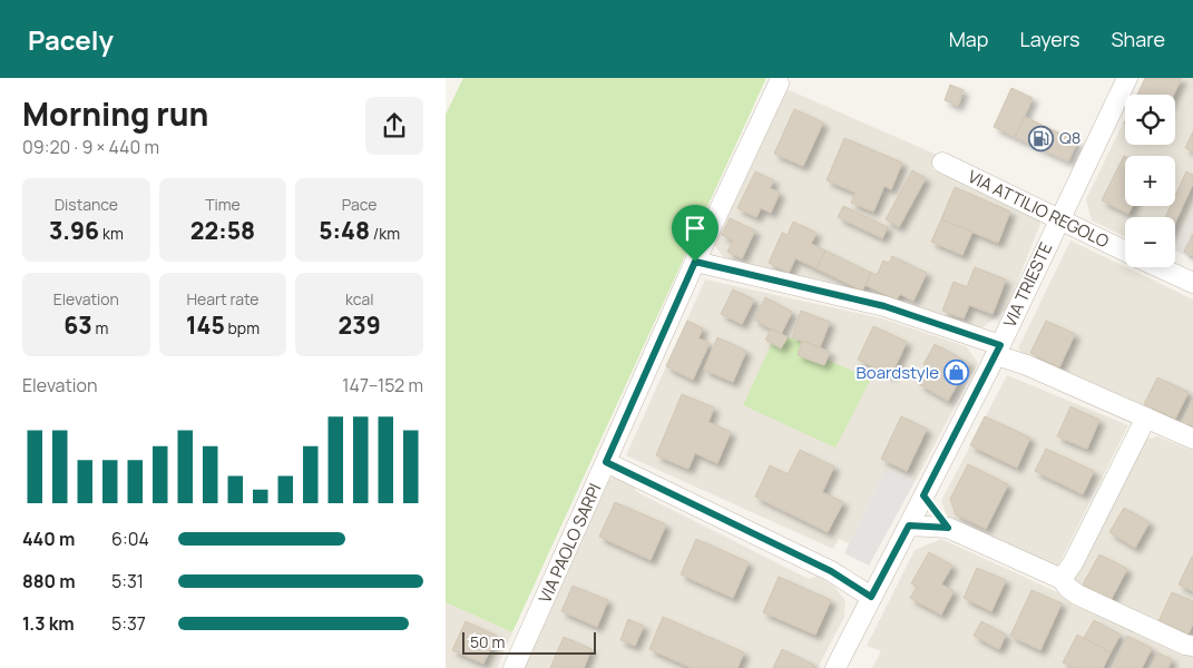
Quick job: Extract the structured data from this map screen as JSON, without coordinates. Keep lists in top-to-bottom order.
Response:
{
  "streets": {
    "street": ["VIA ATTILIO REGOLO", "VIA TRIESTE", "VIA PAOLO SARPI"]
  },
  "crossings": [
    ["VIA ATTILIO REGOLO", "VIA TRIESTE"]
  ],
  "places": {
    "fuel station": ["Q8"],
    "shop": ["Boardstyle"]
  },
  "scale_bar": "50 m",
  "page": {
    "header": "Pacely",
    "nav": ["Map", "Layers", "Share"],
    "heading": ["Morning run", "09:20 · 9 × 440 m"],
    "map_buttons": ["+", "−"],
    "stats": [
      ["Distance", "3.96 km"],
      ["Time", "22:58"],
      ["Pace", "5:48 /km"],
      ["Elevation", "63 m"],
      ["Heart rate", "145 bpm"],
      ["kcal", "239"]
    ],
    "chart": ["Elevation", "147–152 m"],
    "list": [
      {
        "name": "440 m",
        "note": "6:04"
      },
      {
        "name": "880 m",
        "note": "5:31"
      },
      {
        "name": "1.3 km",
        "note": "5:37"
      }
    ],
    "scale": "50 m"
  }
}
